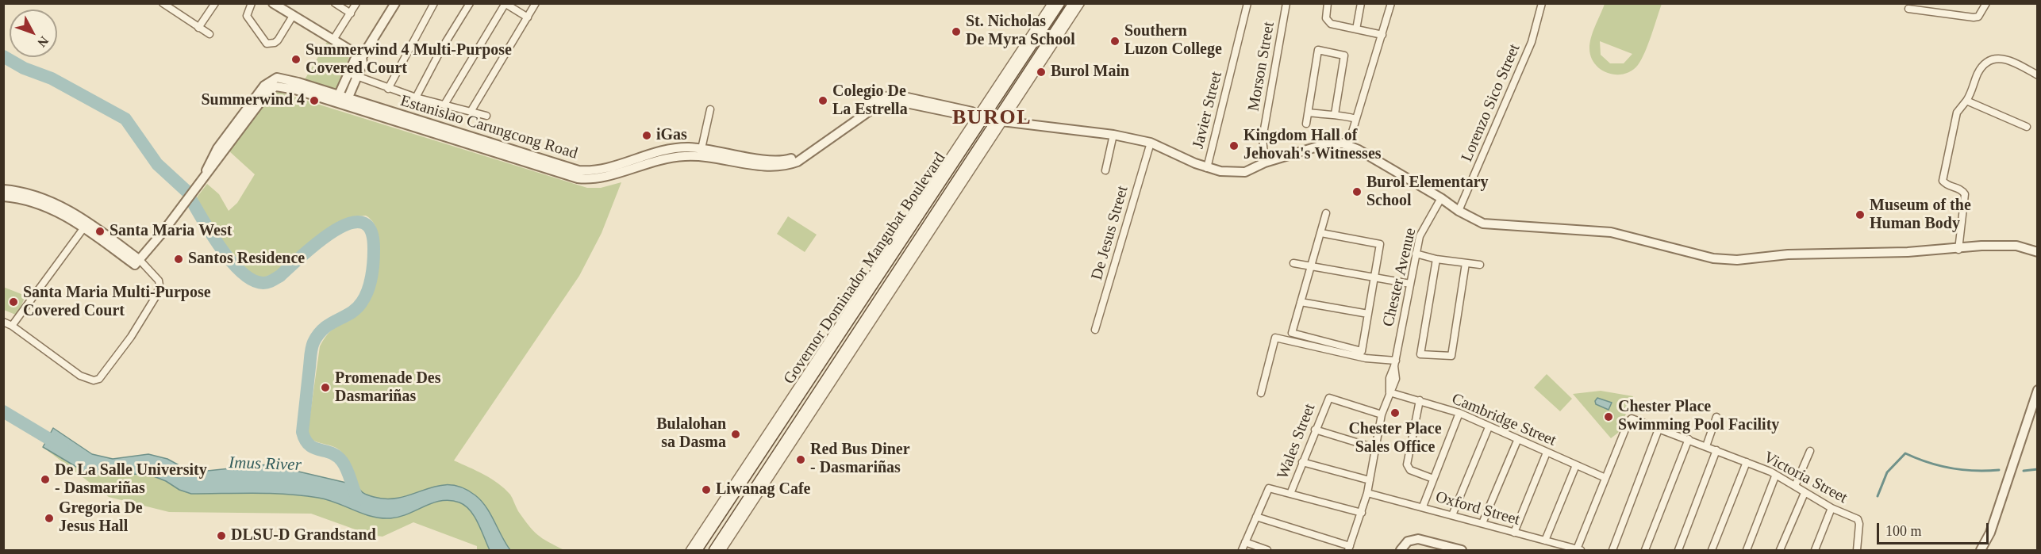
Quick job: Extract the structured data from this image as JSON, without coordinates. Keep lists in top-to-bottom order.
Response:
{
  "streets": {
    "main road": ["Governor Dominador Mangubat Boulevard"],
    "street": [
      "Morson Street",
      "Lorenzo Sico Street",
      "Javier Street",
      "Estanislao Carungcong Road",
      "De Jesus Street",
      "Chester Avenue",
      "Cambridge Street",
      "Wales Street",
      "Victoria Street",
      "Oxford Street"
    ]
  },
  "crossings": [
    ["Morson Street", "Estanislao Carungcong Road"],
    ["Lorenzo Sico Street", "Estanislao Carungcong Road"],
    ["Javier Street", "Estanislao Carungcong Road"],
    ["Estanislao Carungcong Road", "De Jesus Street"],
    ["Estanislao Carungcong Road", "Governor Dominador Mangubat Boulevard"],
    ["Estanislao Carungcong Road", "Chester Avenue"],
    ["Chester Avenue", "Cambridge Street"],
    ["Chester Avenue", "Wales Street"],
    ["Chester Avenue", "Oxford Street"],
    ["Cambridge Street", "Victoria Street"]
  ],
  "districts": ["BUROL"],
  "water": ["Imus River"],
  "places": [
    "St. Nicholas De Myra School",
    "Southern Luzon College",
    "Summerwind 4 Multi-Purpose Covered Court",
    "Burol Main",
    "Summerwind 4",
    "Colegio De La Estrella",
    "iGas",
    "Kingdom Hall of Jehovah's Witnesses",
    "Burol Elementary School",
    "Museum of the Human Body",
    "Santa Maria West",
    "Santos Residence",
    "Santa Maria Multi-Purpose Covered Court",
    "Promenade Des Dasmariñas",
    "Chester Place Sales Office",
    "Chester Place Swimming Pool Facility",
    "Bulalohan sa Dasma",
    "Red Bus Diner - Dasmariñas",
    "De La Salle University - Dasmariñas",
    "Liwanag Cafe",
    "Gregoria De Jesus Hall",
    "DLSU-D Grandstand"
  ],
  "scale_bar": "100 m",
  "north": "bottom right"
}
